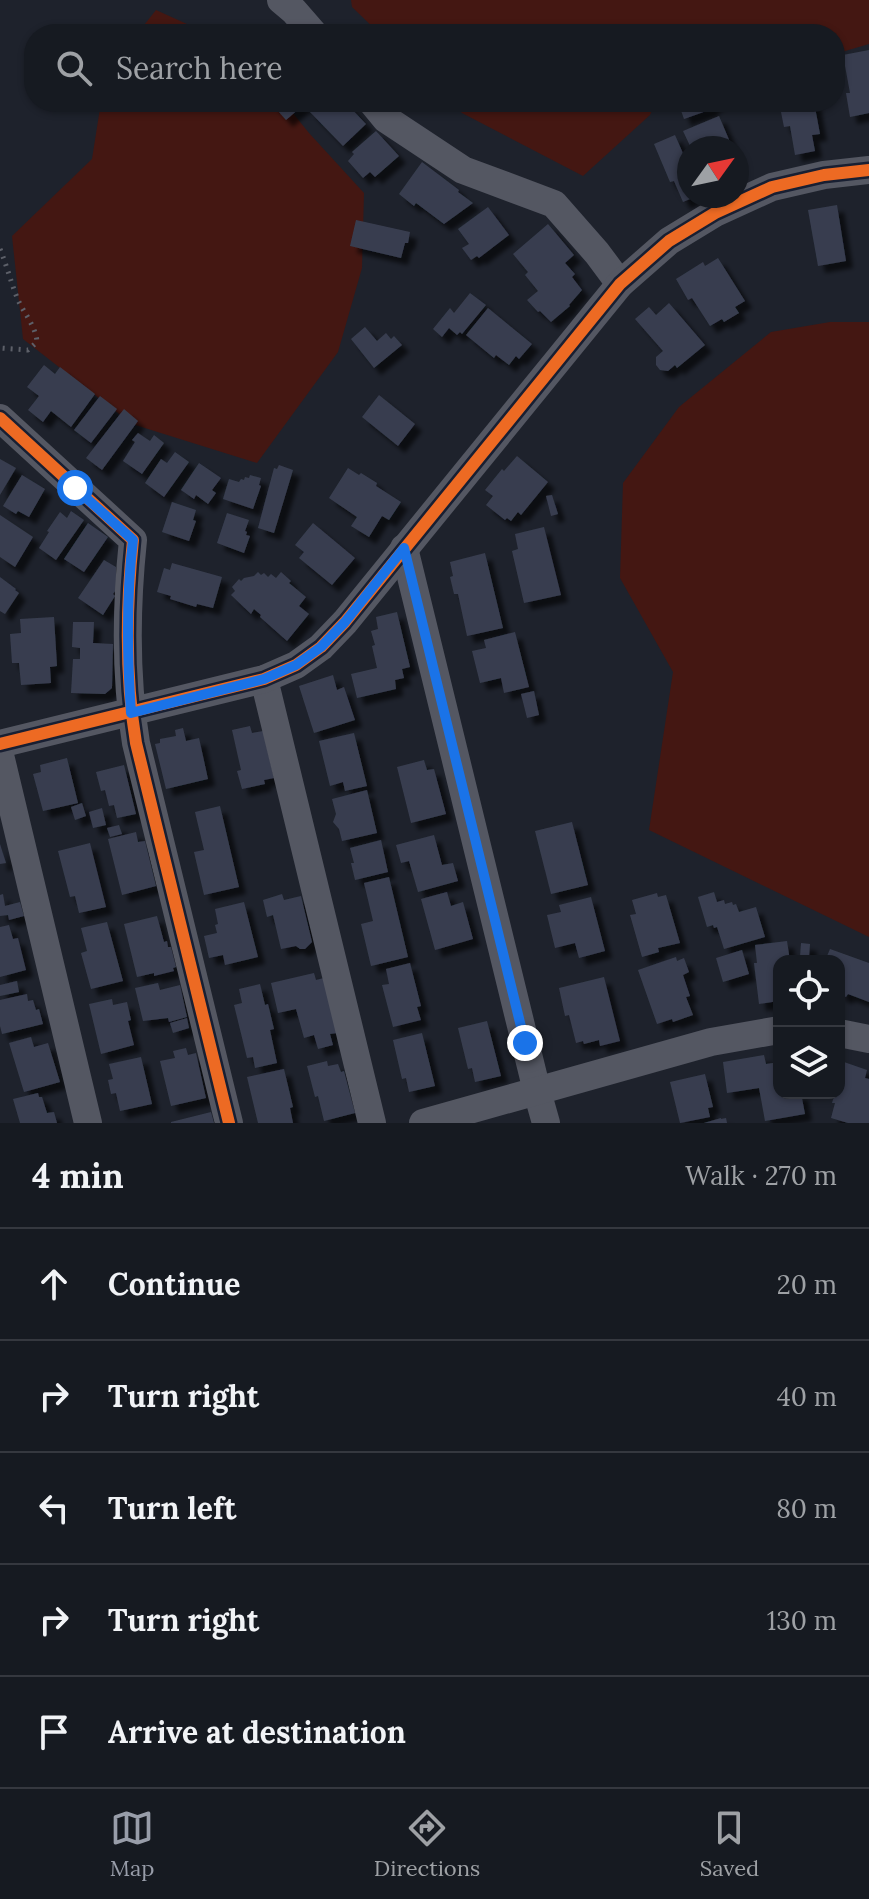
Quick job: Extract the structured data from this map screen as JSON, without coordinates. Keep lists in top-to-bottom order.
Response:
{
  "north": "top right",
  "page": {
    "search": "Search here",
    "heading": ["4 min", "Walk · 270 m"],
    "list": [
      ["Continue", "20 m"],
      ["Turn right", "40 m"],
      ["Turn left", "80 m"],
      ["Turn right", "130 m"],
      "Arrive at destination"
    ],
    "nav": ["Map", "Directions", "Saved"]
  }
}
